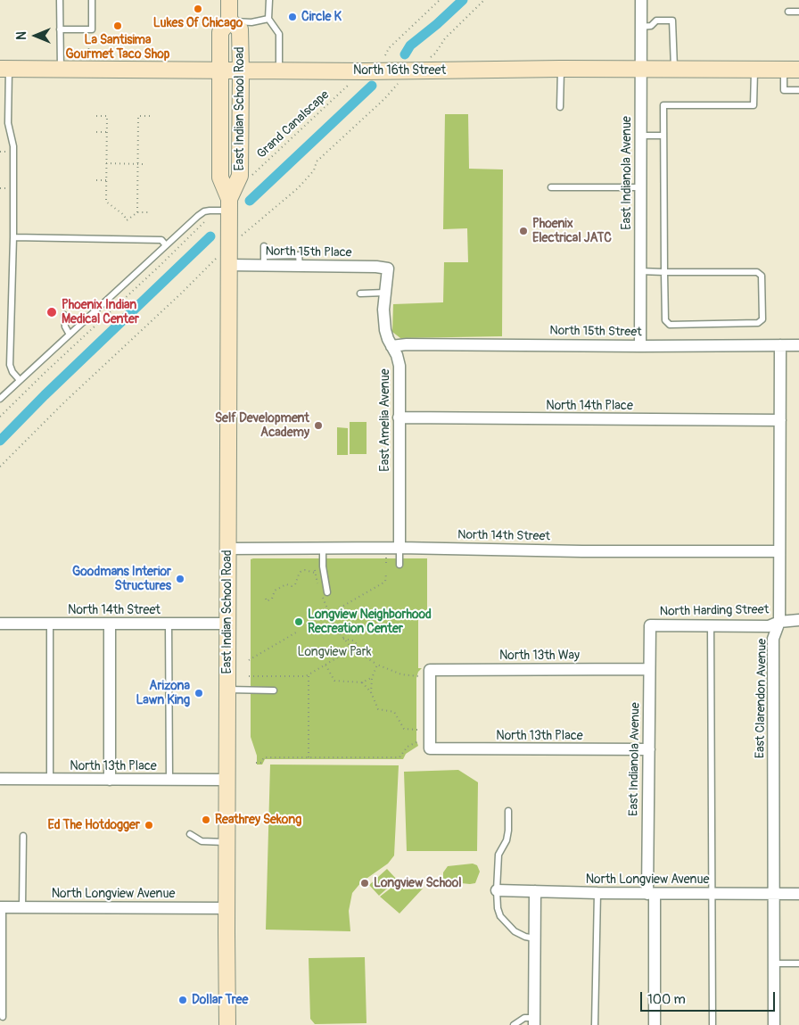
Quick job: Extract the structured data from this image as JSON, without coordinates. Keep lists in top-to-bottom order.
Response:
{
  "streets": {
    "main road": ["North 16th Street", "East Indian School Road"],
    "street": [
      "East Indianola Avenue",
      "North 15th Place",
      "North 15th Street",
      "North 14th Place",
      "East Amelia Avenue",
      "North 14th Street",
      "North Harding Street",
      "North 13th Way",
      "East Clarendon Avenue",
      "North 13th Place",
      "North Longview Avenue"
    ],
    "path": ["Grand Canalscape"]
  },
  "crossings": [
    ["North 16th Street", "East Indian School Road"],
    ["North 16th Street", "East Indianola Avenue"],
    ["East Indian School Road", "North 15th Place"],
    ["East Indian School Road", "North 14th Street"],
    ["East Indian School Road", "North 13th Place"],
    ["East Indian School Road", "North Longview Avenue"],
    ["East Indianola Avenue", "North 15th Street"],
    ["East Indianola Avenue", "North Harding Street"],
    ["East Indianola Avenue", "North 13th Way"],
    ["East Indianola Avenue", "North 13th Place"],
    ["East Indianola Avenue", "North Longview Avenue"],
    ["North 15th Place", "East Amelia Avenue"],
    ["North 15th Street", "East Amelia Avenue"],
    ["North 15th Street", "East Clarendon Avenue"],
    ["North 14th Place", "East Amelia Avenue"],
    ["North 14th Place", "East Clarendon Avenue"],
    ["East Amelia Avenue", "North 14th Street"],
    ["North 14th Street", "East Clarendon Avenue"],
    ["North Harding Street", "East Clarendon Avenue"],
    ["North 13th Way", "North 13th Place"],
    ["East Clarendon Avenue", "North Longview Avenue"]
  ],
  "parks": ["Longview Park"],
  "places": [
    "Lukes Of Chicago",
    "Circle K",
    "La Santisima Gourmet Taco Shop",
    "Phoenix Electrical JATC",
    "Phoenix Indian Medical Center",
    "Self Development Academy",
    "Goodmans Interior Structures",
    "Longview Neighborhood Recreation Center",
    "Arizona Lawn King",
    "Reathrey Sekong",
    "Ed The Hotdogger",
    "Longview School",
    "Dollar Tree"
  ],
  "scale_bar": "100 m",
  "north": "left"
}
